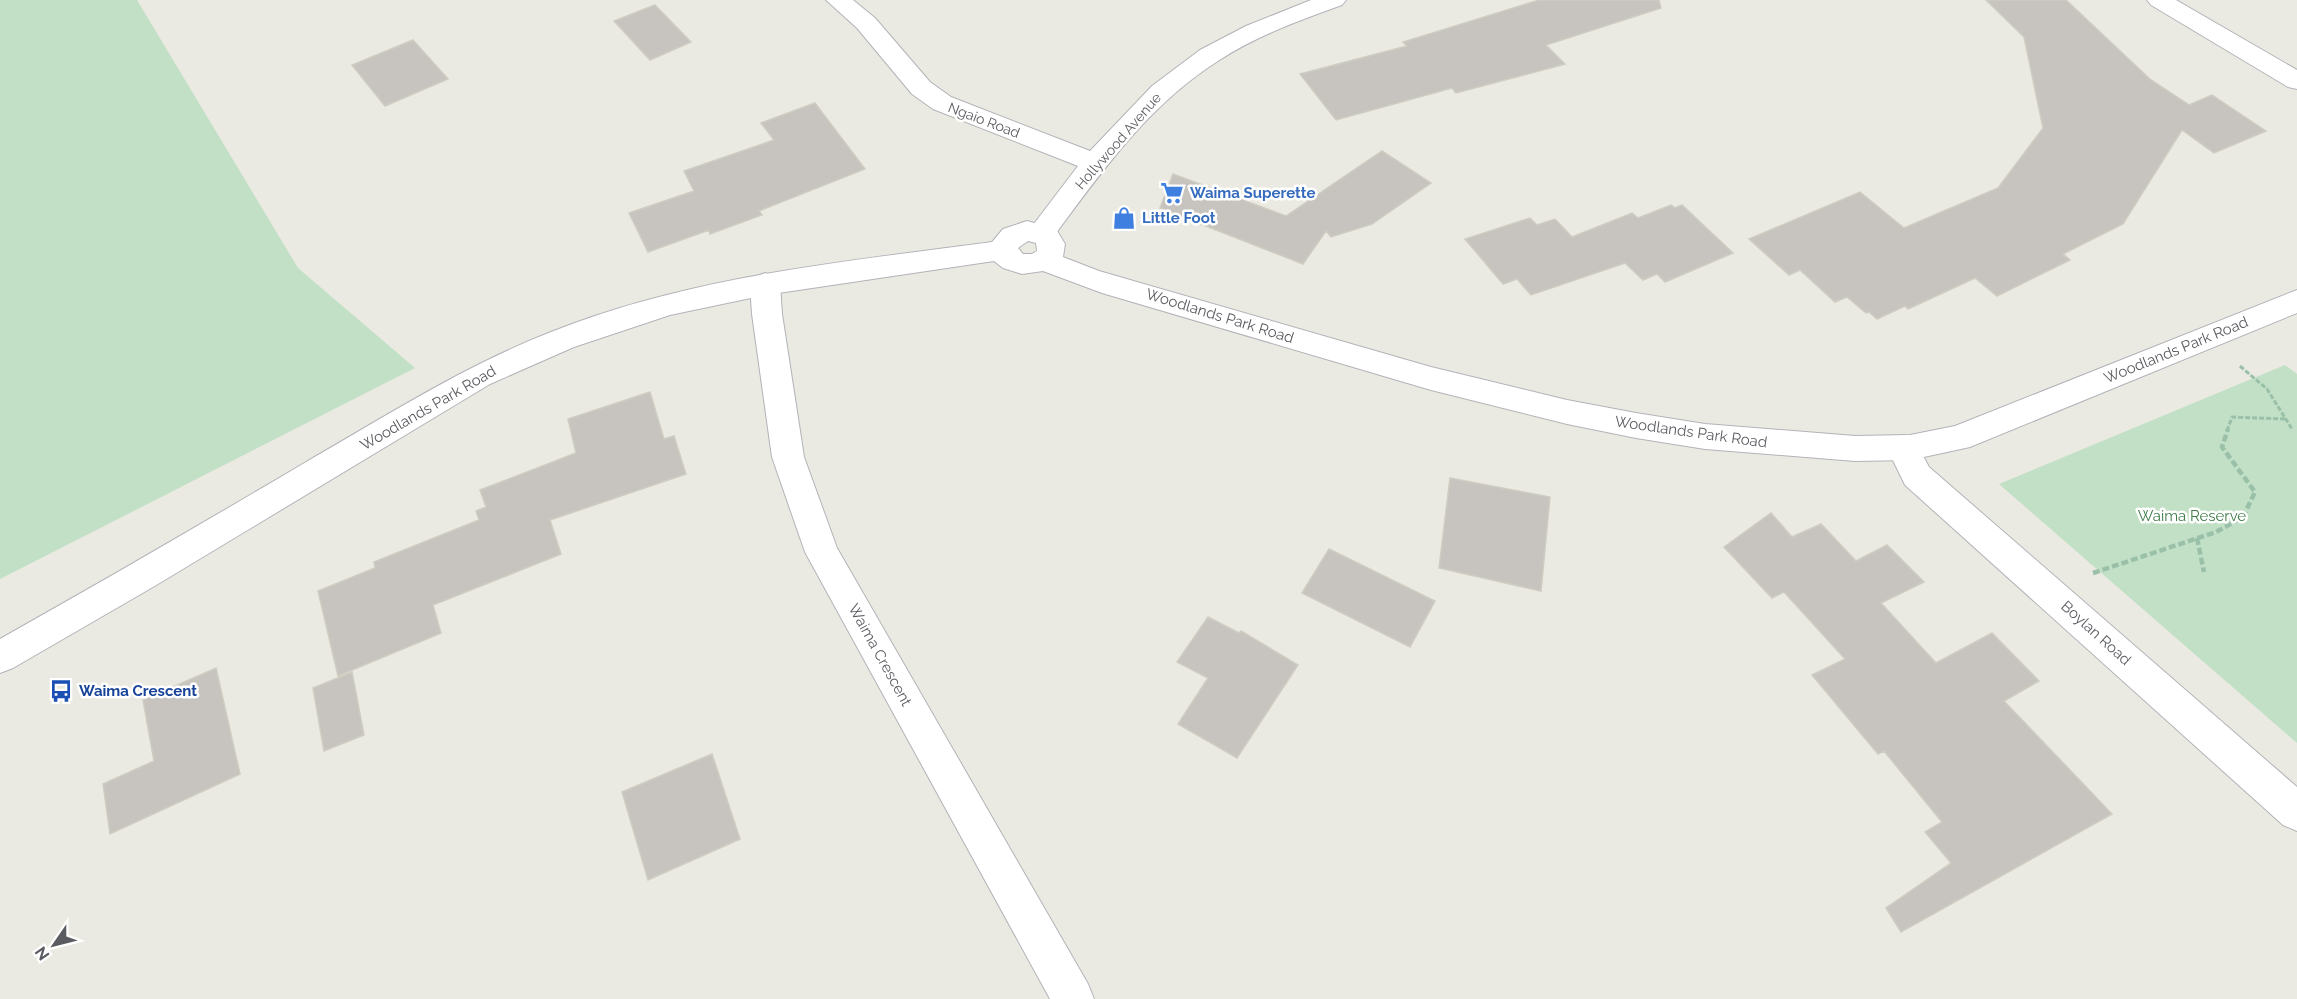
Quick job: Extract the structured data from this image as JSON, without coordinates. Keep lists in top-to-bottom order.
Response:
{
  "streets": {
    "street": [
      "Ngaio Road",
      "Hollywood Avenue",
      "Woodlands Park Road",
      "Boylan Road",
      "Waima Crescent"
    ]
  },
  "crossings": [
    ["Ngaio Road", "Hollywood Avenue"],
    ["Hollywood Avenue", "Woodlands Park Road"],
    ["Woodlands Park Road", "Boylan Road"],
    ["Woodlands Park Road", "Waima Crescent"]
  ],
  "parks": ["Waima Reserve"],
  "places": {
    "supermarket": ["Waima Superette"],
    "shop": ["Little Foot"],
    "bus stop": ["Waima Crescent"]
  },
  "north": "bottom left"
}
